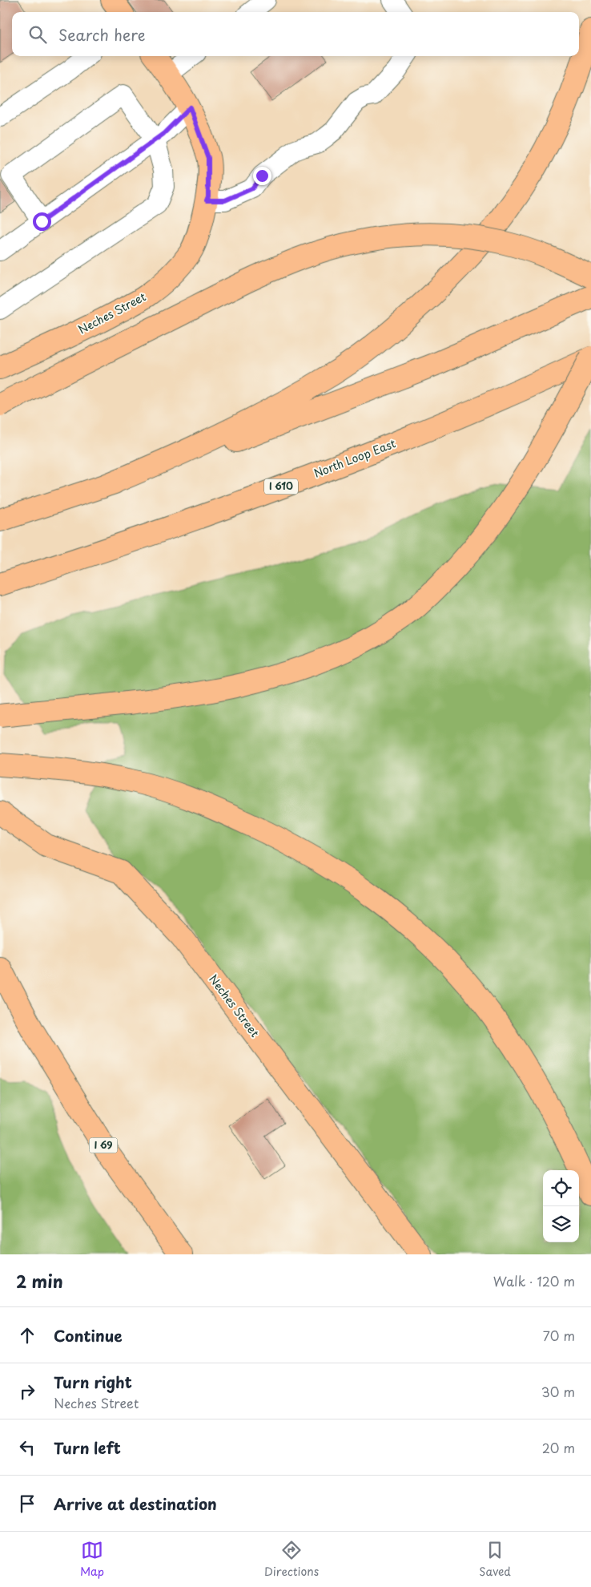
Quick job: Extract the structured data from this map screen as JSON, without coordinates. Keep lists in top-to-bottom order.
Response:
{
  "streets": {
    "main road": [
      "Neches Street",
      "North Loop East",
      "I 610",
      "I 69"
    ]
  },
  "page": {
    "search": "Search here",
    "heading": ["2 min", "Walk · 120 m"],
    "list": [
      ["Continue", "70 m"],
      ["Turn right", "Neches Street", "30 m"],
      ["Turn left", "20 m"],
      "Arrive at destination"
    ],
    "nav": ["Map", "Directions", "Saved"]
  }
}
